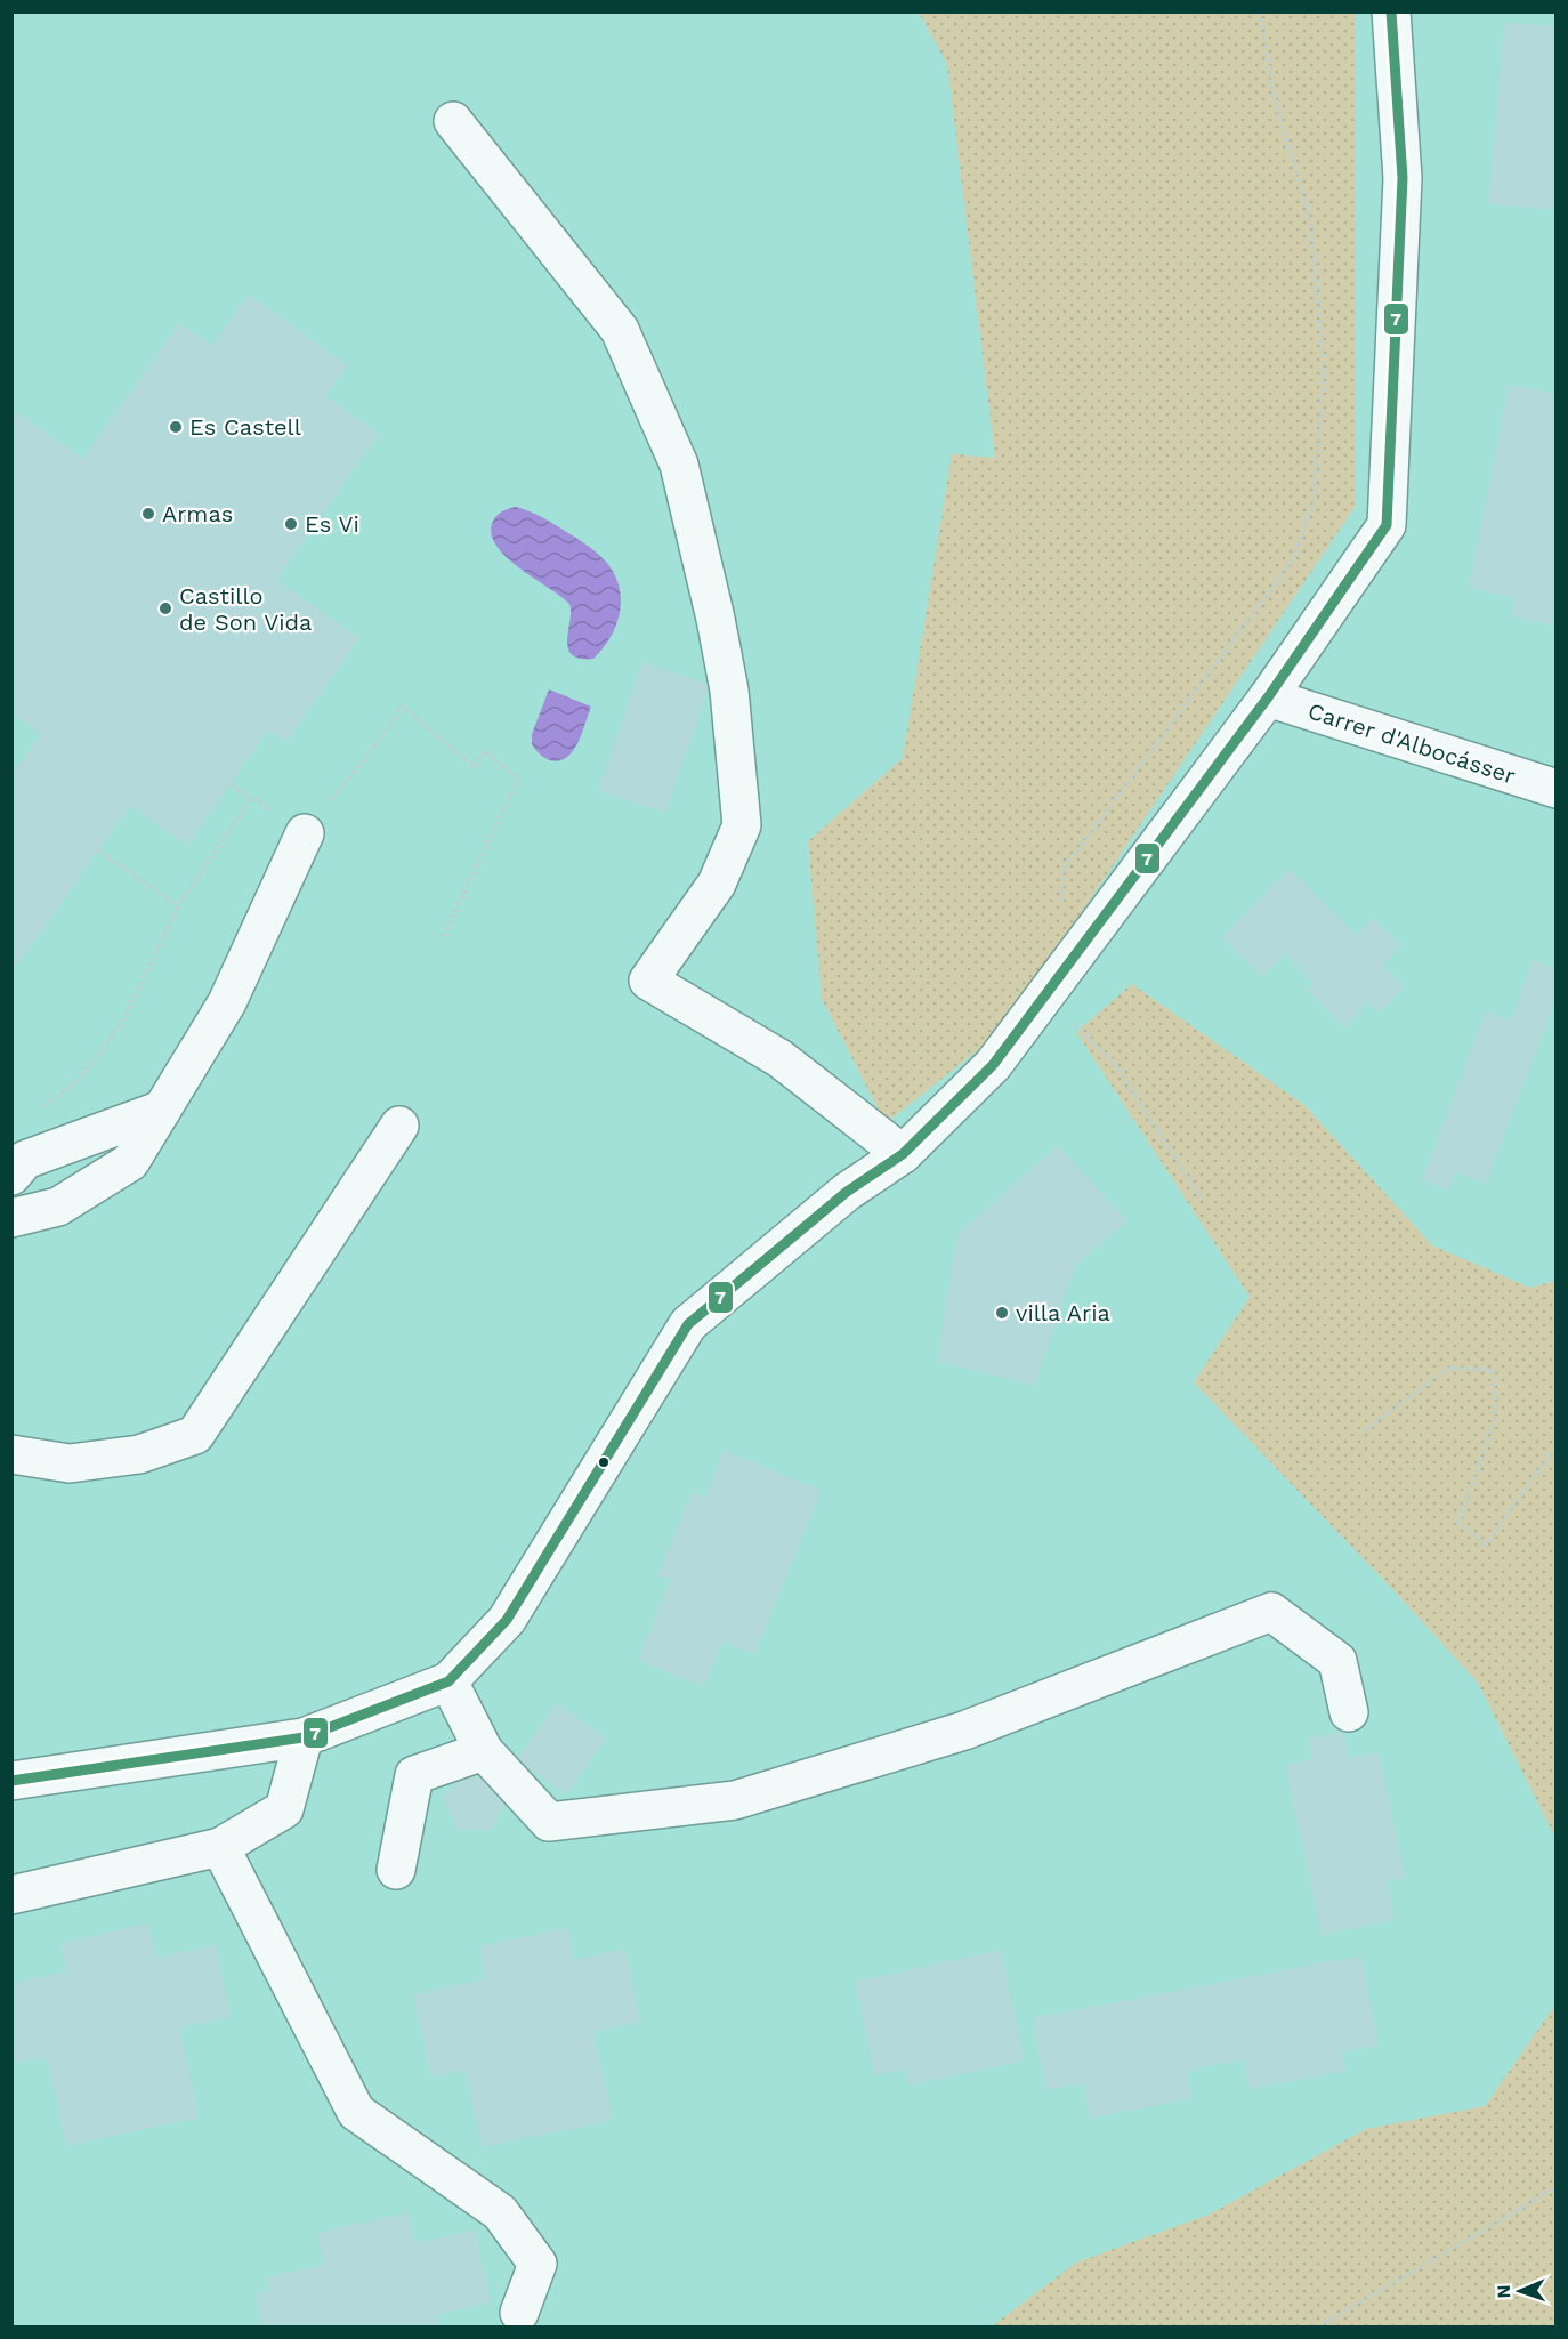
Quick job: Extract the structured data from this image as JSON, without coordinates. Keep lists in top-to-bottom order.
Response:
{
  "streets": {
    "street": ["Carrer d'Albocásser"]
  },
  "places": [
    "Es Castell",
    "Armas",
    "Es Vi",
    "Castillo de Son Vida",
    "villa Aria"
  ],
  "lines": ["transit line 7"],
  "north": "left"
}
